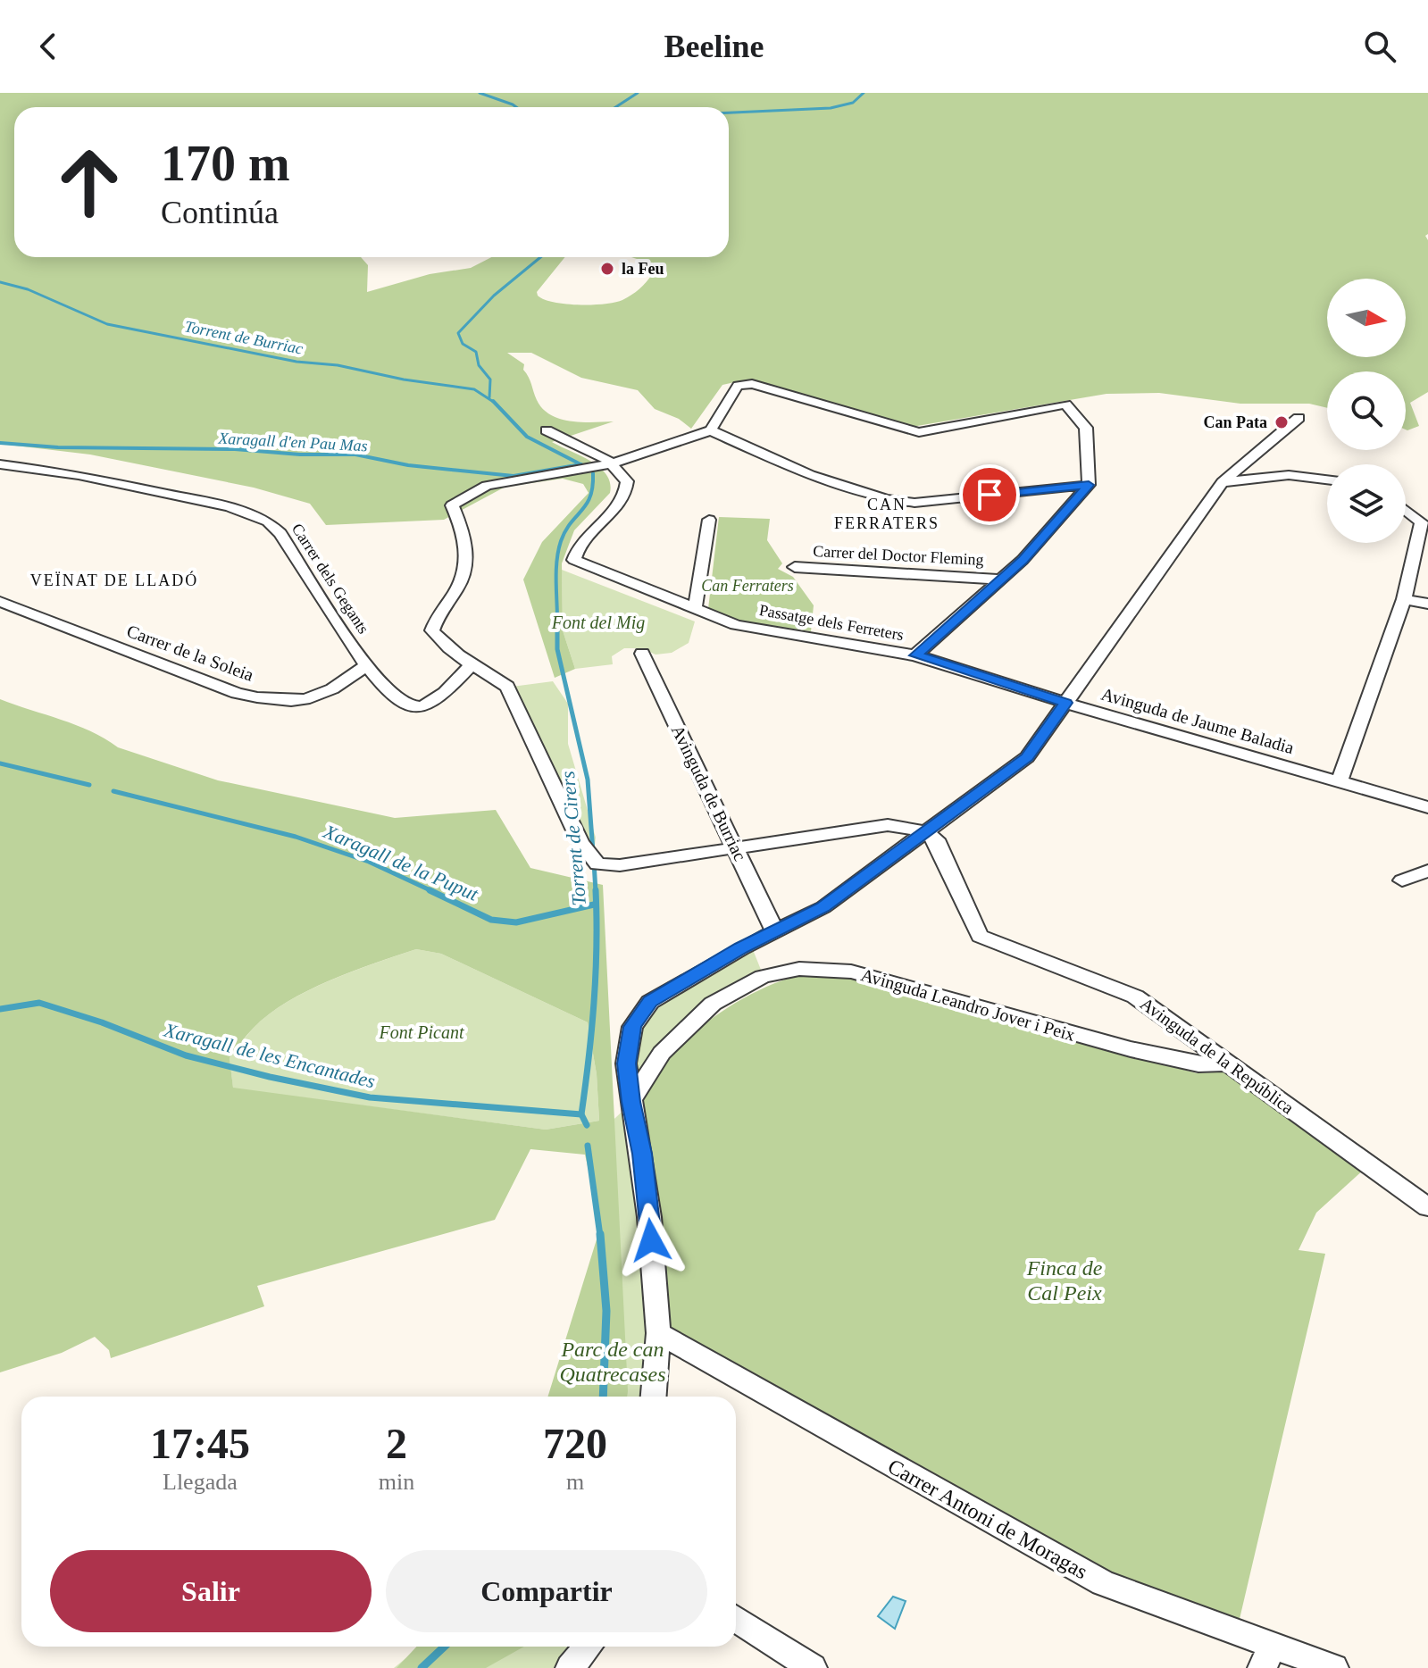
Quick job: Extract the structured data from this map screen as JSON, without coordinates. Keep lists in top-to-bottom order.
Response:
{
  "streets": {
    "street": [
      "Carrer del Doctor Fleming",
      "Carrer dels Gegants",
      "Passatge dels Ferreters",
      "Carrer de la Soleia",
      "Avinguda de Jaume Baladia",
      "Avinguda de Burriac",
      "Avinguda Leandro Jover i Peix",
      "Avinguda de la República",
      "Carrer Antoni de Moragas"
    ]
  },
  "crossings": [
    ["Carrer dels Gegants", "Carrer de la Soleia"],
    ["Passatge dels Ferreters", "Avinguda de Jaume Baladia"],
    ["Avinguda Leandro Jover i Peix", "Avinguda de la República"]
  ],
  "districts": ["CAN FERRATERS", "VEÏNAT DE LLADÓ"],
  "water": [
    "Torrent de Burriac",
    "Xaragall d'en Pau Mas",
    "Torrent de Cirers",
    "Xaragall de la Puput",
    "Xaragall de les Encantades"
  ],
  "parks": [
    "Can Ferraters",
    "Font del Mig",
    "Font Picant",
    "Finca de Cal Peix",
    "Parc de can Quatrecases"
  ],
  "places": ["la Feu", "Can Pata"],
  "north": "right",
  "page": {
    "header": "Beeline",
    "turn": ["170 m", "Continúa"],
    "eta": [
      "17:45",
      "Llegada",
      "2",
      "min",
      "720",
      "m"
    ],
    "buttons": ["Salir", "Compartir"]
  }
}
